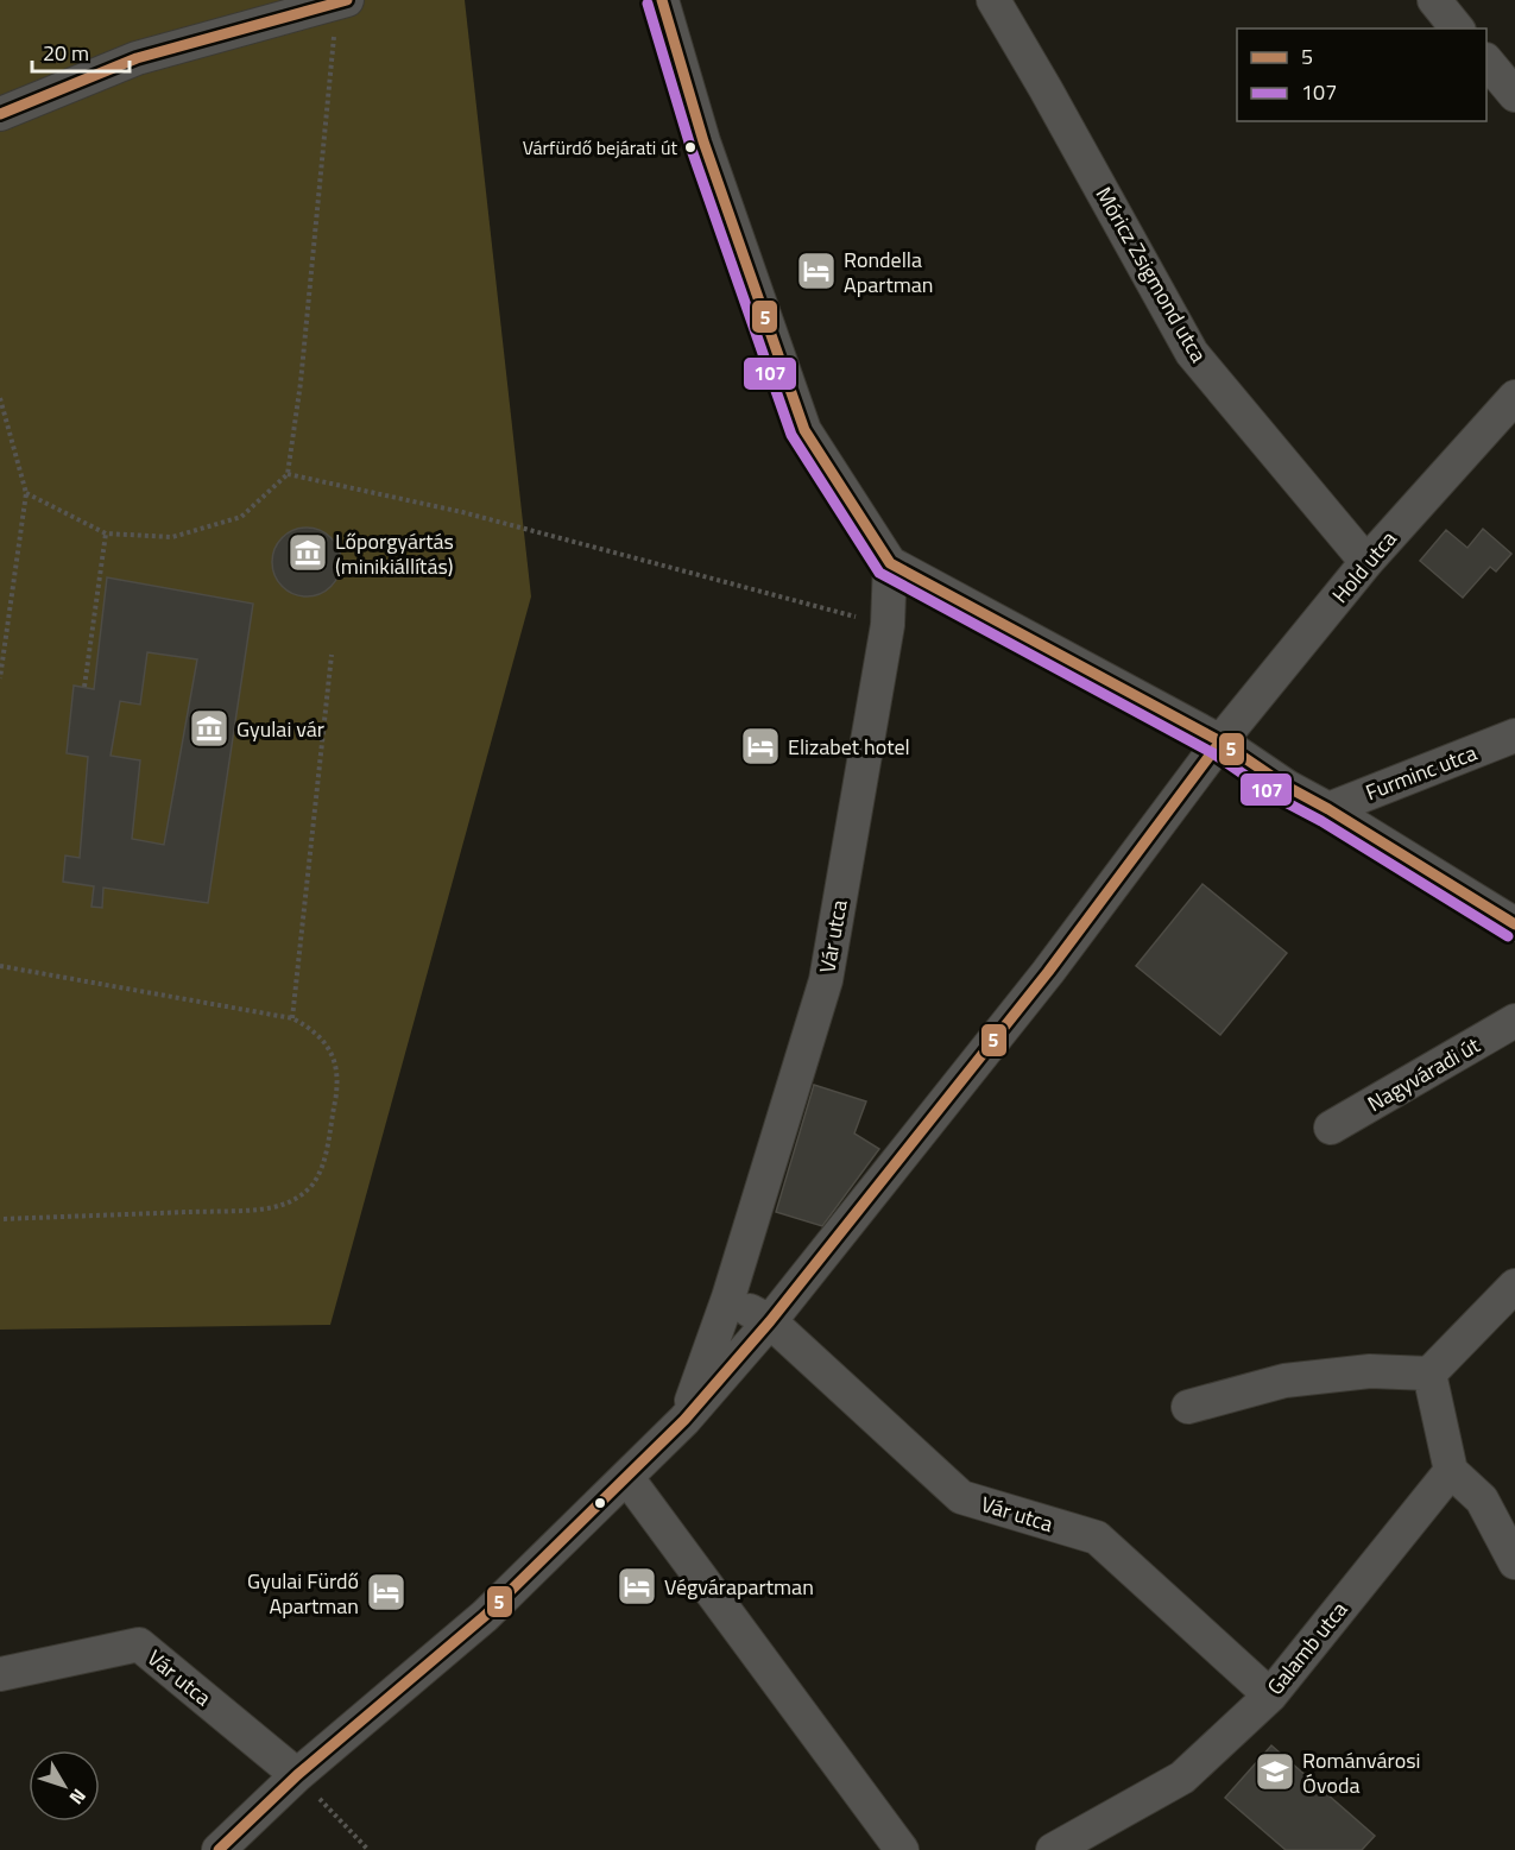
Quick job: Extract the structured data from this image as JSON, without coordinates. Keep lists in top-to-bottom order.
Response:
{
  "streets": {
    "street": [
      "Móricz Zsigmond utca",
      "Hold utca",
      "Furminc utca",
      "Vár utca",
      "Nagyváradi út",
      "Galamb utca"
    ]
  },
  "crossings": [
    ["Móricz Zsigmond utca", "Hold utca"],
    ["Hold utca", "Vár utca"],
    ["Vár utca", "Galamb utca"]
  ],
  "places": {
    "other": ["Várfürdő bejárati út"],
    "hotel": [
      "Rondella Apartman",
      "Elizabet hotel",
      "Végvárapartman",
      "Gyulai Fürdő Apartman"
    ],
    "museum": ["Lőporgyártás (minikiállítás)", "Gyulai vár"],
    "school or university": ["Románvárosi Óvoda"]
  },
  "lines": ["transit line 5", "transit line 107"],
  "legend": ["5", "107"],
  "scale_bar": "20 m",
  "north": "bottom right"
}
